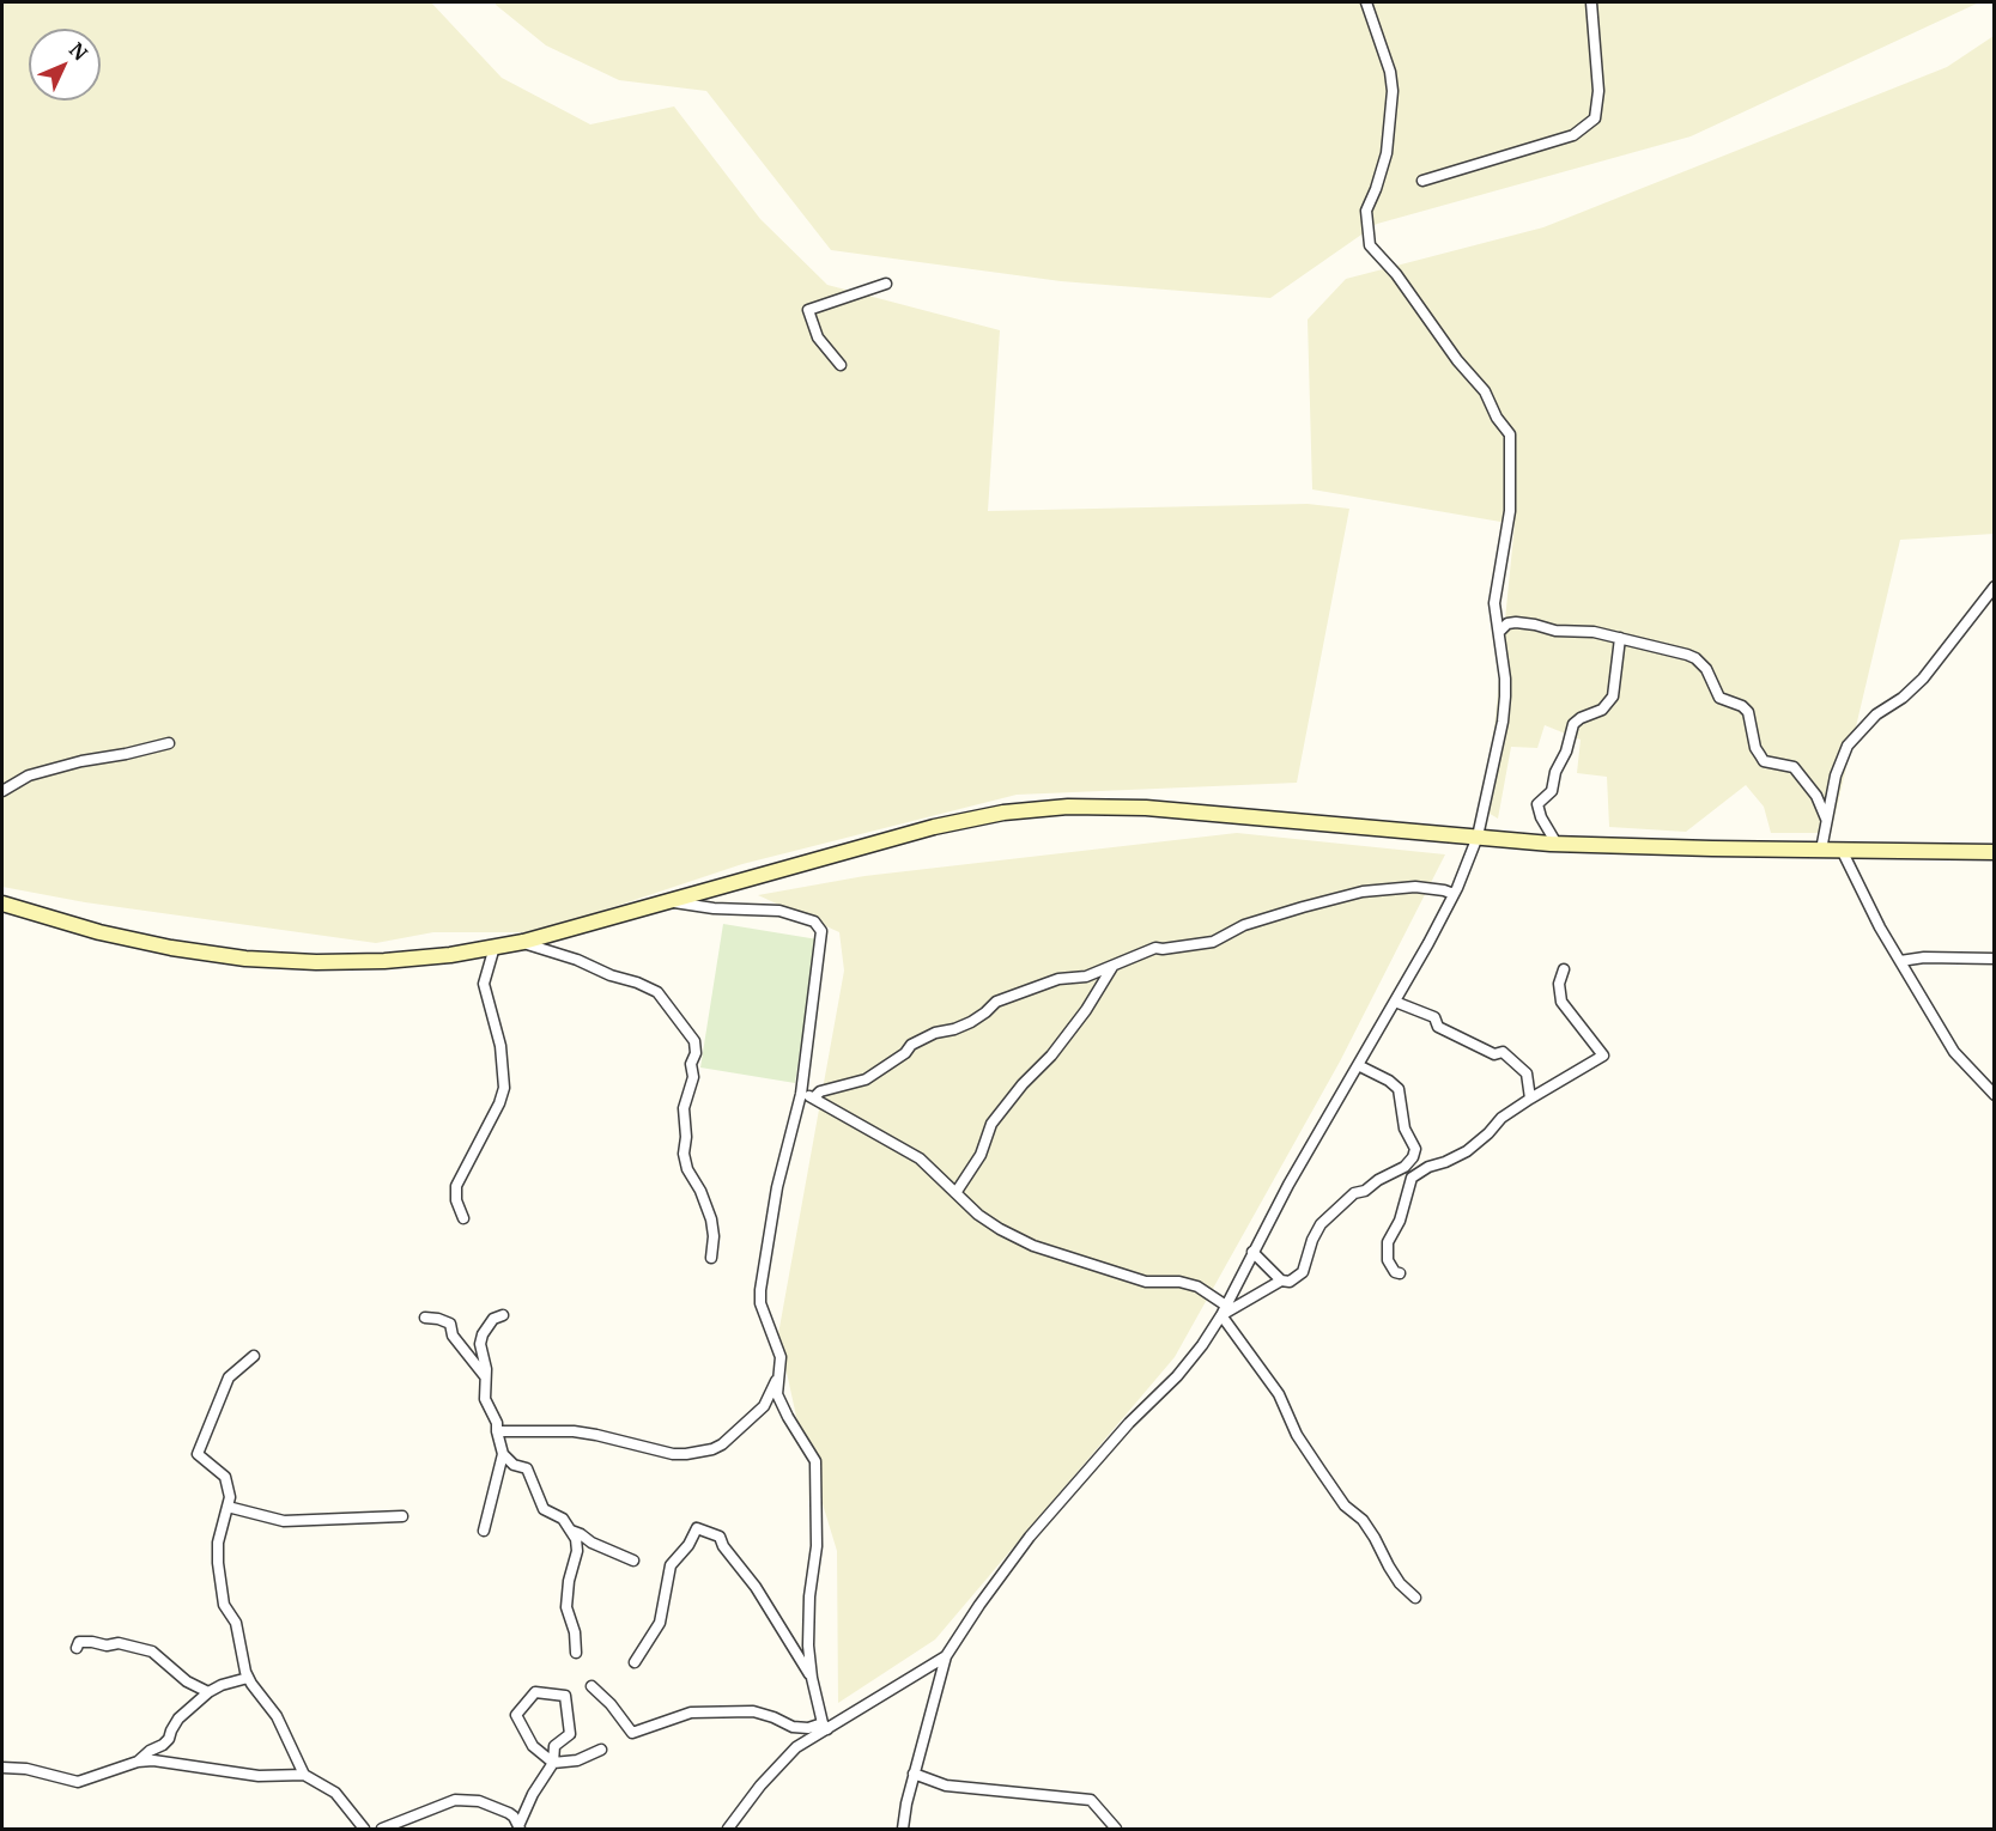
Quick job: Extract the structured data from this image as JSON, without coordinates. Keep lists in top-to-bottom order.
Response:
{
  "north": "top right"
}
